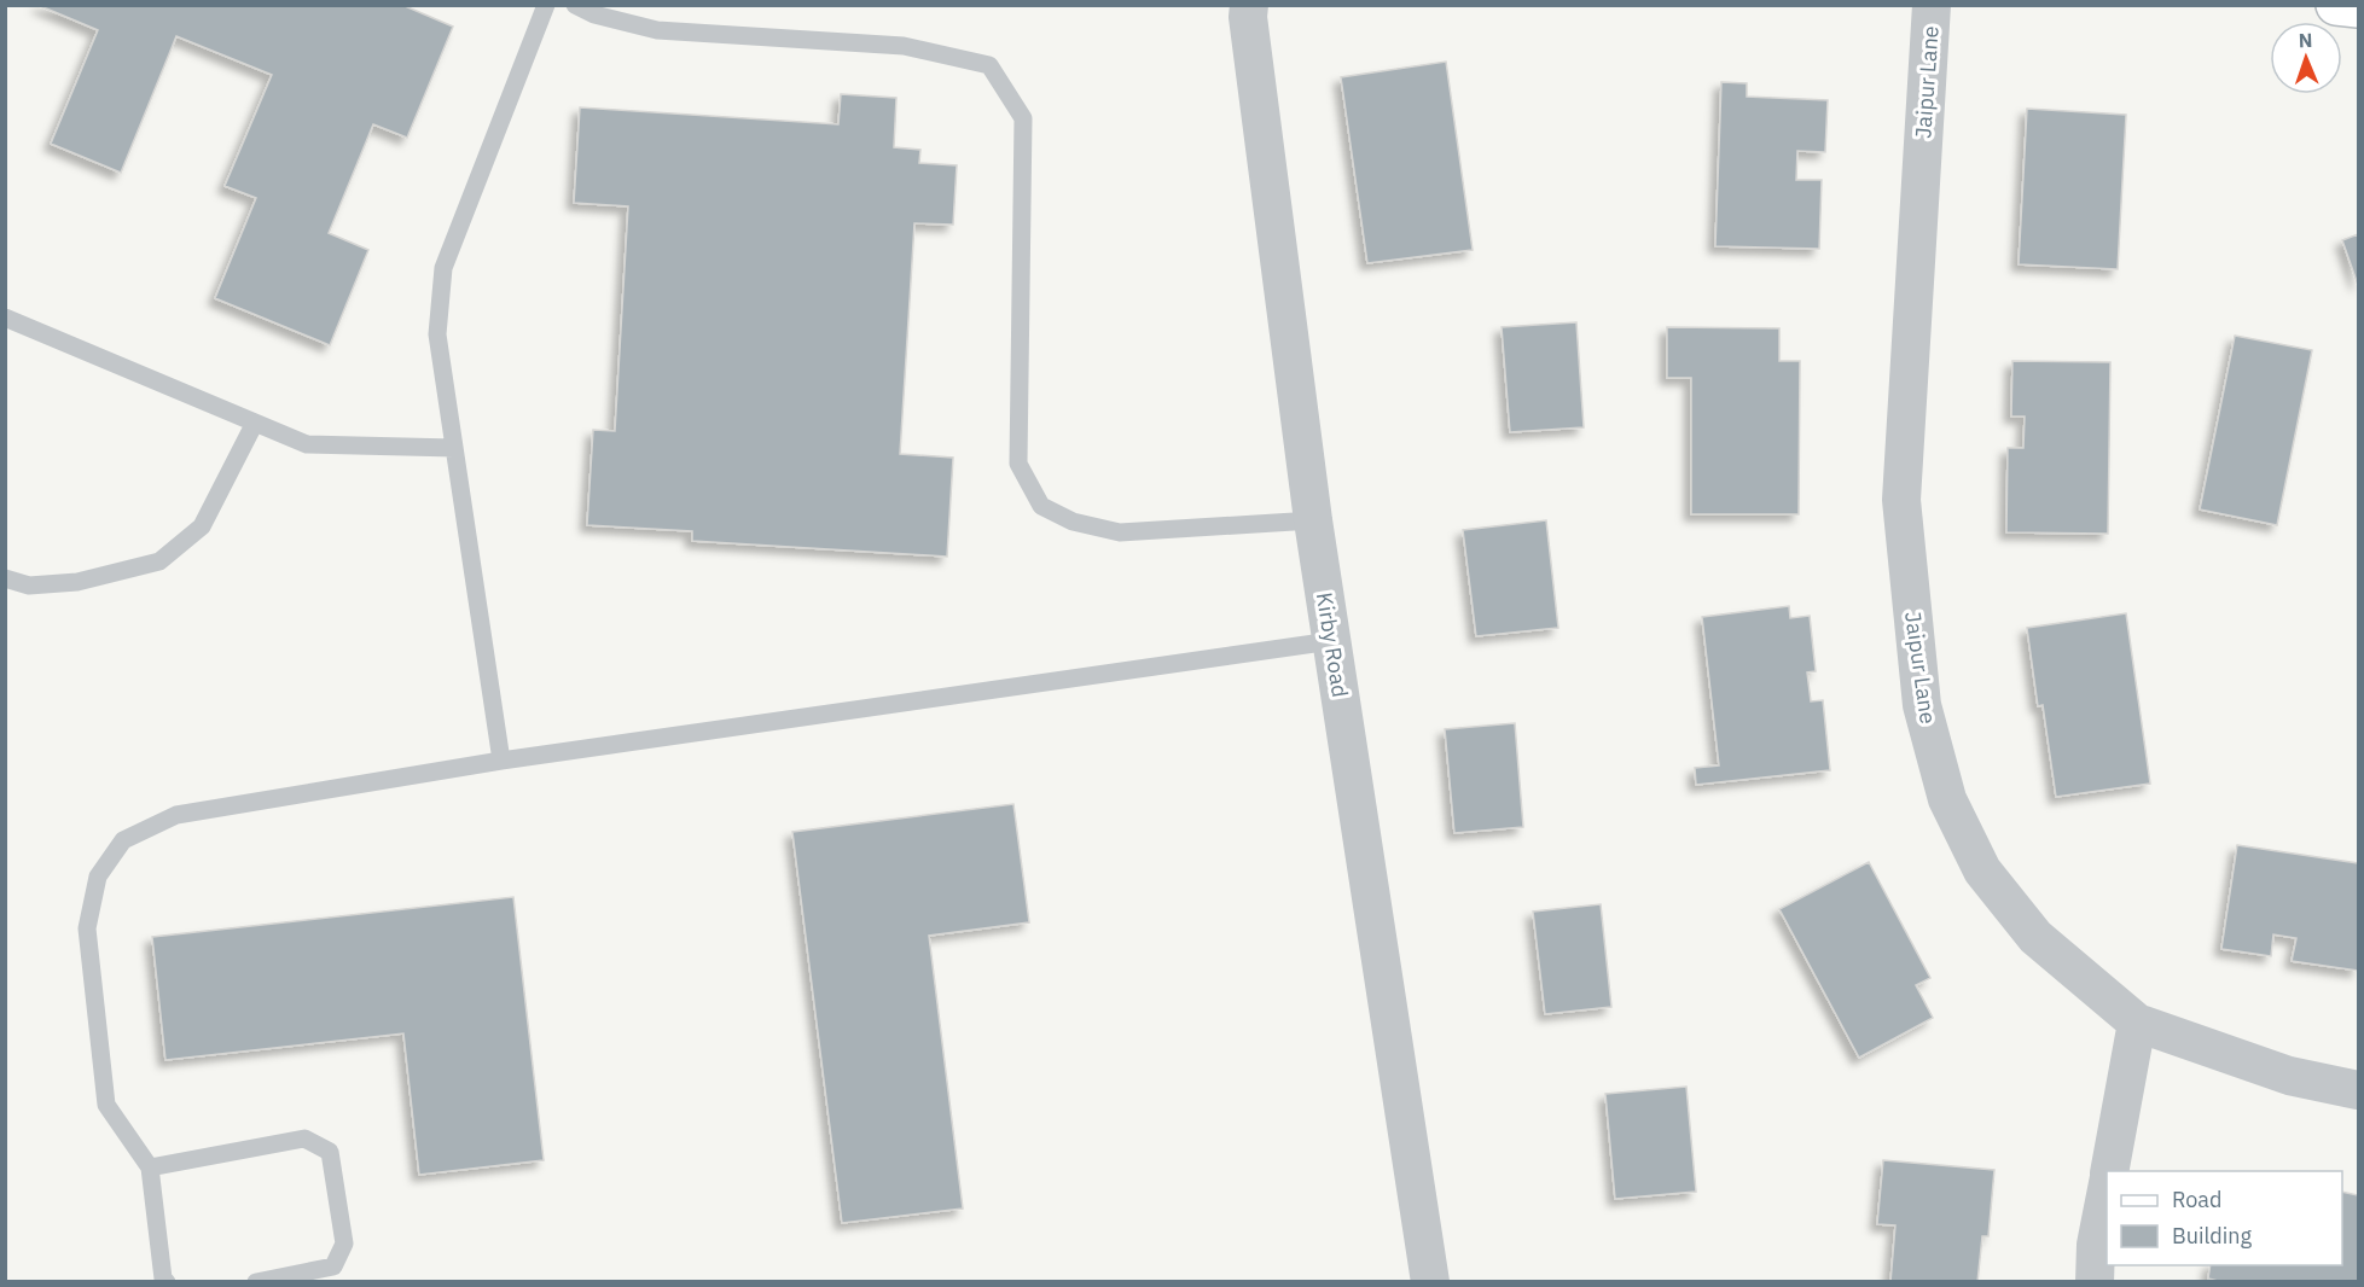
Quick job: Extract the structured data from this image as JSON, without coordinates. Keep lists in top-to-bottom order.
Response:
{
  "streets": {
    "street": ["Jaipur Lane", "Kirby Road"]
  },
  "legend": ["Road", "Building"],
  "north": "top"
}
